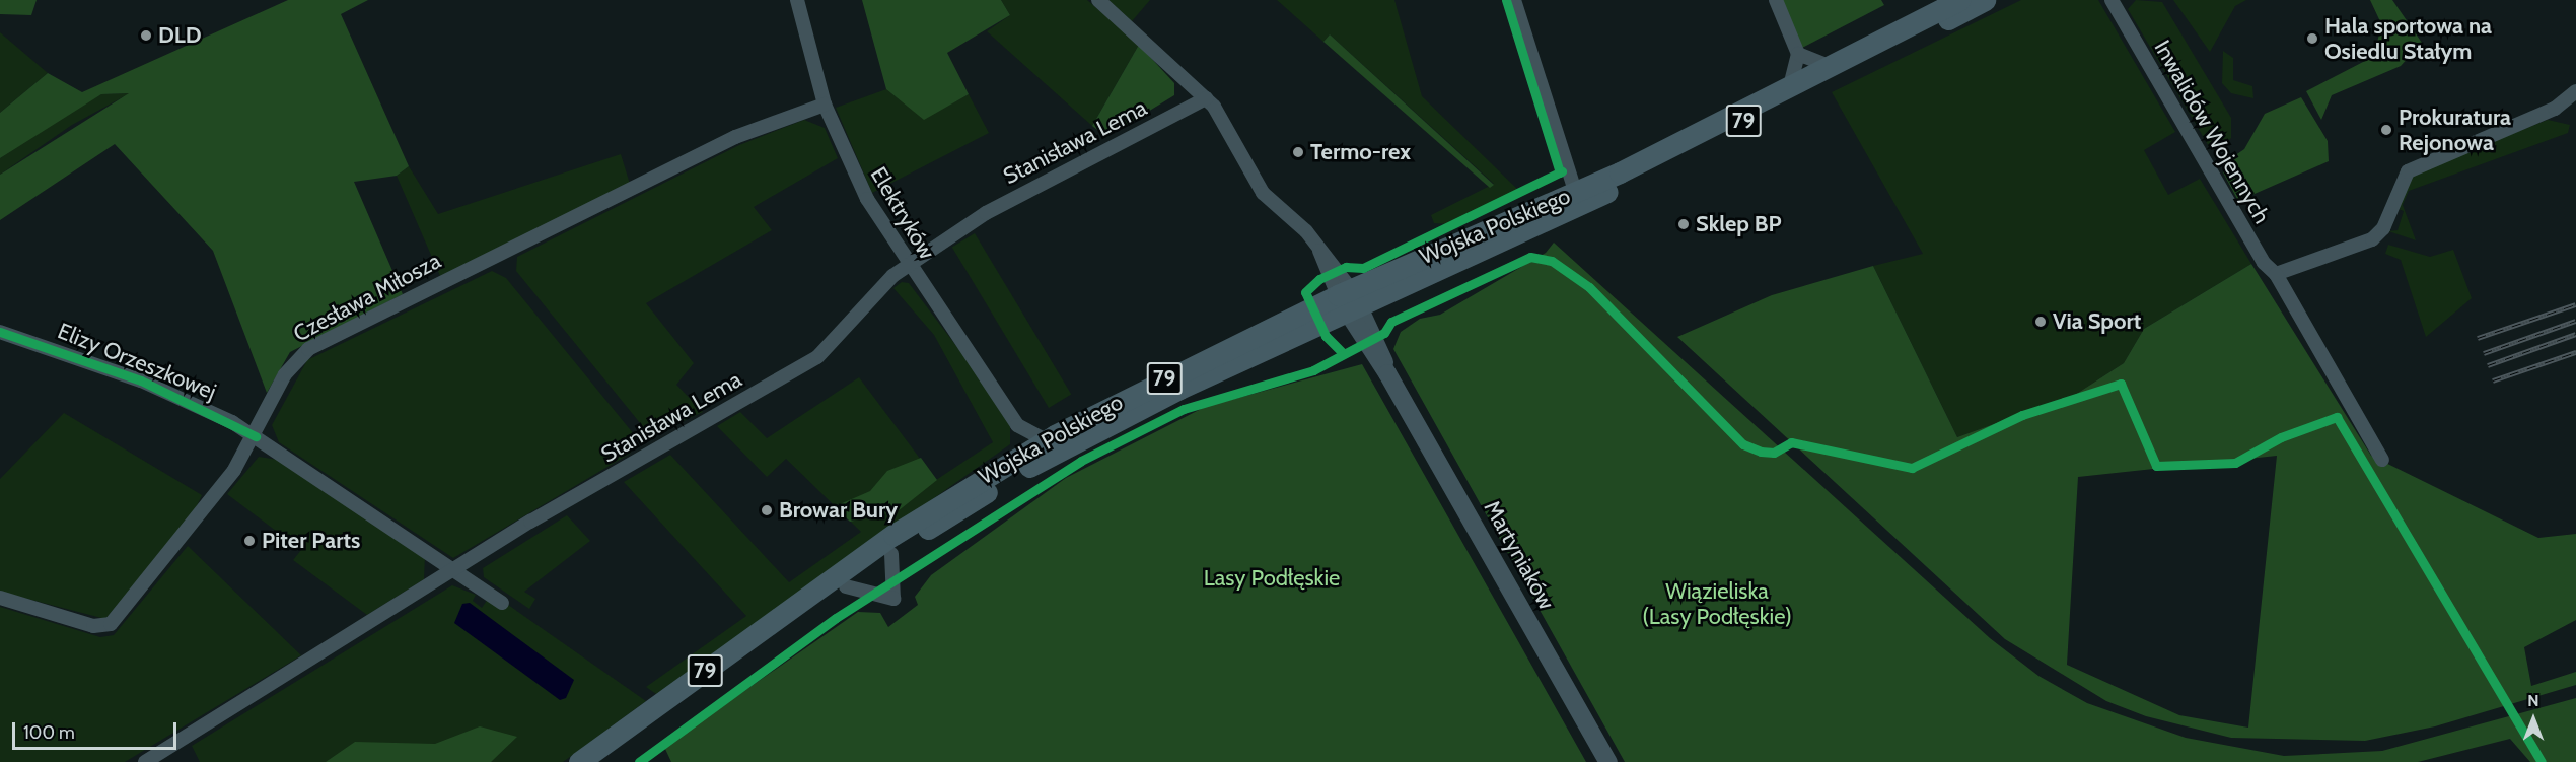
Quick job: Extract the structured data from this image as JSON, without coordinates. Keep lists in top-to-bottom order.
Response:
{
  "streets": {
    "main road": ["79", "Wojska Polskiego", "Martyniaków"],
    "street": [
      "Inwalidów Wojennych",
      "Stanisława Lema",
      "Elektryków",
      "Czesława Miłosza",
      "Elizy Orzeszkowej"
    ]
  },
  "crossings": [
    ["Stanisława Lema", "Elektryków"],
    ["Stanisława Lema", "Elizy Orzeszkowej"],
    ["Elektryków", "Wojska Polskiego"],
    ["Elektryków", "Czesława Miłosza"],
    ["Wojska Polskiego", "Martyniaków"],
    ["Czesława Miłosza", "Elizy Orzeszkowej"]
  ],
  "parks": ["Lasy Podłęskie", "Wiązieliska (Lasy Podłęskie)"],
  "places": [
    "DLD",
    "Hala sportowa na Osiedlu Stałym",
    "Prokuratura Rejonowa",
    "Termo-rex",
    "Sklep BP",
    "Via Sport",
    "Browar Bury",
    "Piter Parts"
  ],
  "scale_bar": "100 m",
  "north": "top"
}
